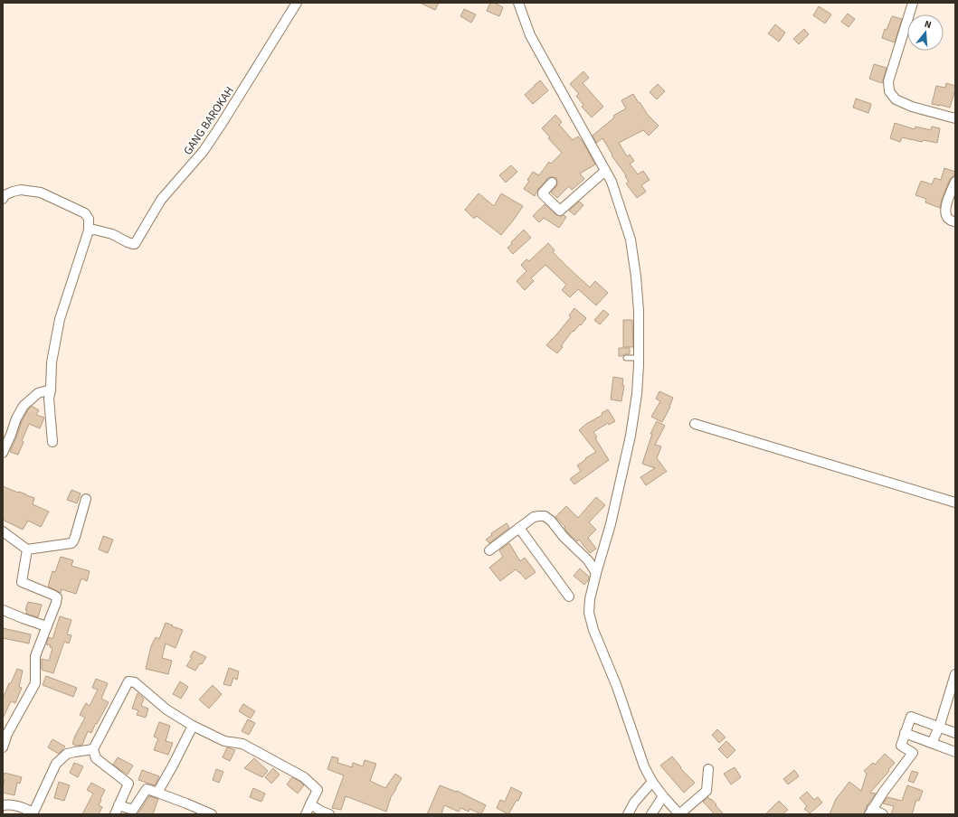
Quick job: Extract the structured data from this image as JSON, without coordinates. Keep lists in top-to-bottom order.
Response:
{
  "streets": {
    "street": ["GANG BAROKAH"]
  },
  "north": "top"
}
